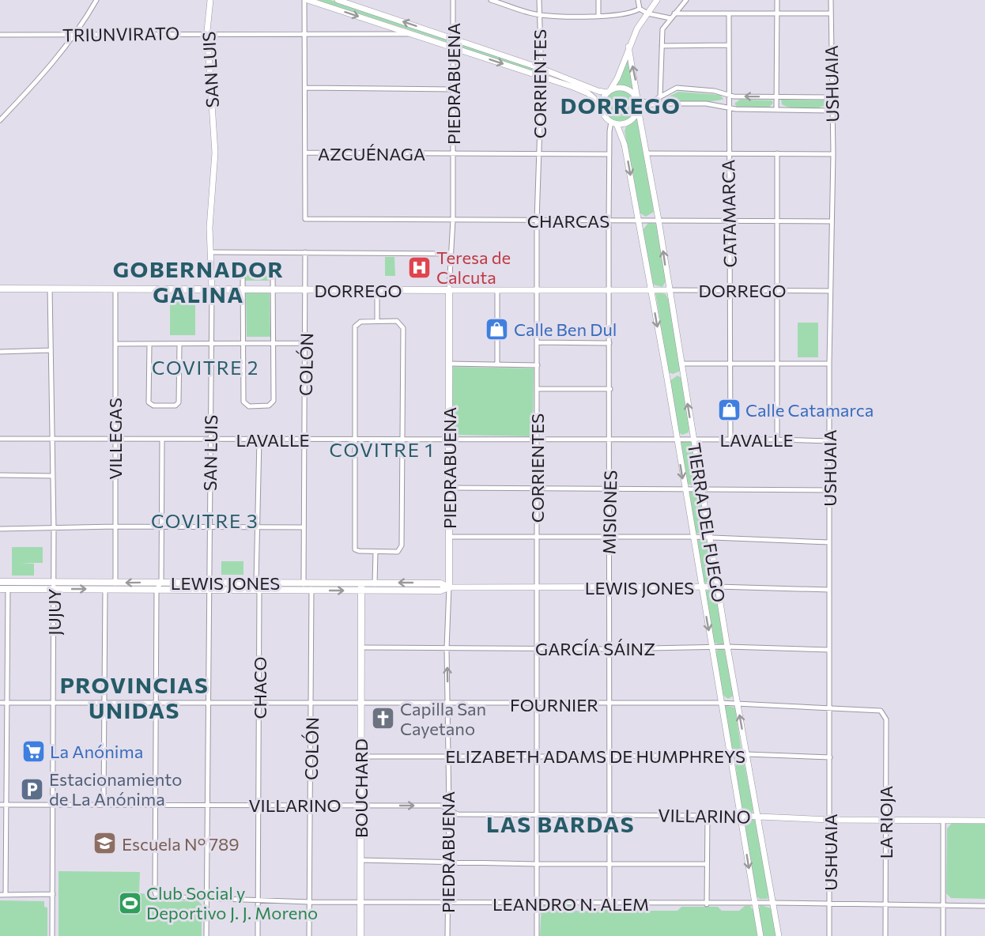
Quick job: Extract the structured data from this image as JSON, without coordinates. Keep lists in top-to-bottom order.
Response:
{
  "streets": {
    "main road": [
      "PIEDRABUENA",
      "DORREGO",
      "LEWIS JONES",
      "BOUCHARD"
    ],
    "street": [
      "TRIUNVIRATO",
      "SAN LUIS",
      "CORRIENTES",
      "USHUAIA",
      "AZCUÉNAGA",
      "CATAMARCA",
      "CHARCAS",
      "COLÓN",
      "VILLEGAS",
      "LAVALLE",
      "MISIONES",
      "TIERRA DEL FUEGO",
      "JUJUY",
      "GARCÍA SÁINZ",
      "CHACO",
      "FOURNIER",
      "ELIZABETH ADAMS DE HUMPHREYS",
      "VILLARINO",
      "LA RIOJA",
      "LEANDRO N. ALEM"
    ]
  },
  "crossings": [
    ["TRIUNVIRATO", "SAN LUIS"],
    ["SAN LUIS", "DORREGO"],
    ["SAN LUIS", "LAVALLE"],
    ["SAN LUIS", "LEWIS JONES"],
    ["SAN LUIS", "FOURNIER"],
    ["SAN LUIS", "VILLARINO"],
    ["SAN LUIS", "LEANDRO N. ALEM"],
    ["PIEDRABUENA", "AZCUÉNAGA"],
    ["PIEDRABUENA", "CHARCAS"],
    ["PIEDRABUENA", "DORREGO"],
    ["PIEDRABUENA", "LAVALLE"],
    ["PIEDRABUENA", "LEWIS JONES"],
    ["PIEDRABUENA", "GARCÍA SÁINZ"],
    ["PIEDRABUENA", "FOURNIER"],
    ["PIEDRABUENA", "ELIZABETH ADAMS DE HUMPHREYS"],
    ["PIEDRABUENA", "VILLARINO"],
    ["PIEDRABUENA", "LEANDRO N. ALEM"],
    ["CORRIENTES", "AZCUÉNAGA"],
    ["CORRIENTES", "CHARCAS"],
    ["CORRIENTES", "DORREGO"],
    ["CORRIENTES", "LAVALLE"],
    ["CORRIENTES", "LEWIS JONES"],
    ["CORRIENTES", "GARCÍA SÁINZ"],
    ["CORRIENTES", "FOURNIER"],
    ["CORRIENTES", "ELIZABETH ADAMS DE HUMPHREYS"],
    ["CORRIENTES", "VILLARINO"],
    ["CORRIENTES", "LEANDRO N. ALEM"],
    ["USHUAIA", "CHARCAS"],
    ["USHUAIA", "DORREGO"],
    ["USHUAIA", "LAVALLE"],
    ["USHUAIA", "LEWIS JONES"],
    ["USHUAIA", "GARCÍA SÁINZ"],
    ["USHUAIA", "FOURNIER"],
    ["USHUAIA", "ELIZABETH ADAMS DE HUMPHREYS"],
    ["USHUAIA", "VILLARINO"],
    ["USHUAIA", "LEANDRO N. ALEM"],
    ["AZCUÉNAGA", "CHARCAS"],
    ["AZCUÉNAGA", "MISIONES"],
    ["CATAMARCA", "CHARCAS"],
    ["CATAMARCA", "DORREGO"],
    ["CATAMARCA", "LAVALLE"],
    ["CHARCAS", "MISIONES"],
    ["CHARCAS", "TIERRA DEL FUEGO"],
    ["DORREGO", "COLÓN"],
    ["DORREGO", "VILLEGAS"],
    ["DORREGO", "MISIONES"],
    ["DORREGO", "TIERRA DEL FUEGO"],
    ["DORREGO", "JUJUY"],
    ["COLÓN", "LAVALLE"],
    ["COLÓN", "LEWIS JONES"],
    ["COLÓN", "FOURNIER"],
    ["COLÓN", "VILLARINO"],
    ["COLÓN", "LEANDRO N. ALEM"],
    ["VILLEGAS", "LAVALLE"],
    ["VILLEGAS", "LEWIS JONES"],
    ["LAVALLE", "MISIONES"],
    ["LAVALLE", "TIERRA DEL FUEGO"],
    ["LAVALLE", "JUJUY"],
    ["LAVALLE", "CHACO"],
    ["MISIONES", "TIERRA DEL FUEGO"],
    ["MISIONES", "LEWIS JONES"],
    ["MISIONES", "GARCÍA SÁINZ"],
    ["MISIONES", "FOURNIER"],
    ["MISIONES", "ELIZABETH ADAMS DE HUMPHREYS"],
    ["MISIONES", "VILLARINO"],
    ["MISIONES", "LEANDRO N. ALEM"],
    ["TIERRA DEL FUEGO", "LEWIS JONES"],
    ["TIERRA DEL FUEGO", "GARCÍA SÁINZ"],
    ["TIERRA DEL FUEGO", "FOURNIER"],
    ["TIERRA DEL FUEGO", "ELIZABETH ADAMS DE HUMPHREYS"],
    ["TIERRA DEL FUEGO", "VILLARINO"],
    ["TIERRA DEL FUEGO", "LEANDRO N. ALEM"],
    ["LEWIS JONES", "JUJUY"],
    ["LEWIS JONES", "CHACO"],
    ["LEWIS JONES", "BOUCHARD"],
    ["JUJUY", "FOURNIER"],
    ["JUJUY", "VILLARINO"],
    ["GARCÍA SÁINZ", "BOUCHARD"],
    ["CHACO", "FOURNIER"],
    ["CHACO", "VILLARINO"],
    ["CHACO", "LEANDRO N. ALEM"],
    ["FOURNIER", "BOUCHARD"],
    ["FOURNIER", "LA RIOJA"],
    ["ELIZABETH ADAMS DE HUMPHREYS", "BOUCHARD"],
    ["BOUCHARD", "VILLARINO"],
    ["BOUCHARD", "LEANDRO N. ALEM"],
    ["VILLARINO", "LA RIOJA"],
    ["VILLARINO", "LEANDRO N. ALEM"],
    ["LA RIOJA", "LEANDRO N. ALEM"]
  ],
  "districts": [
    "DORREGO",
    "GOBERNADOR GALINA",
    "COVITRE 2",
    "COVITRE 1",
    "COVITRE 3",
    "PROVINCIAS UNIDAS",
    "LAS BARDAS"
  ],
  "places": {
    "hospital": ["Teresa de Calcuta"],
    "shop": ["Calle Ben Dul", "Calle Catamarca"],
    "church": ["Capilla San Cayetano"],
    "supermarket": ["La Anónima"],
    "parking": ["Estacionamiento de La Anónima"],
    "school or university": ["Escuela N° 789"],
    "sports": ["Club Social y Deportivo J. J. Moreno"]
  }
}
